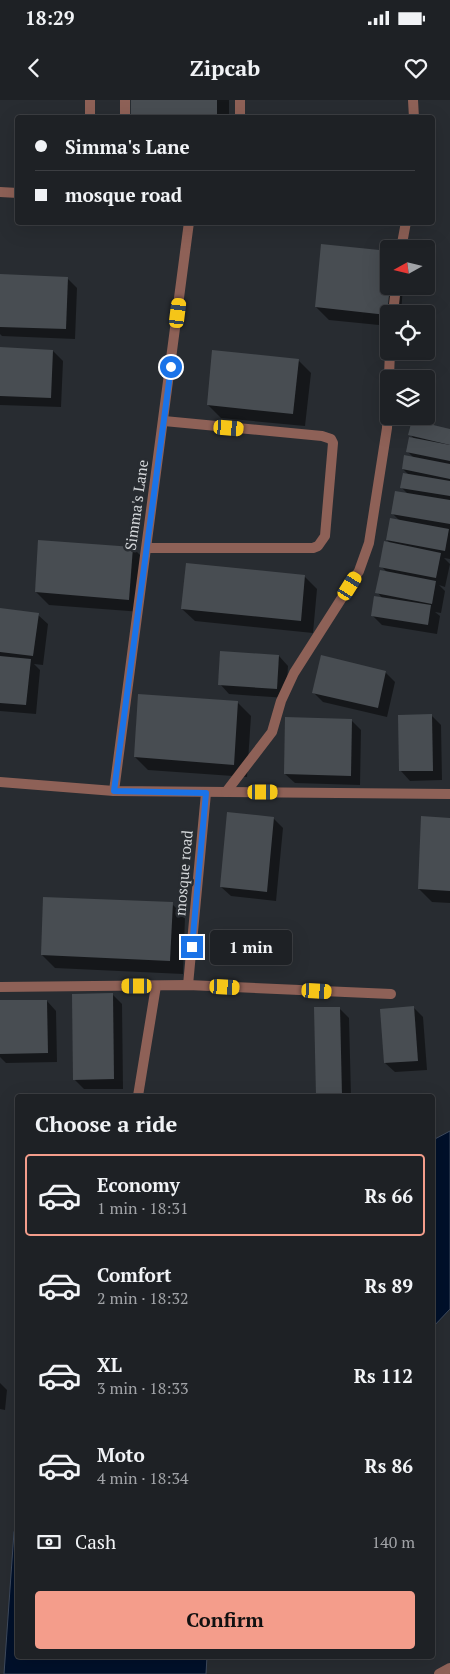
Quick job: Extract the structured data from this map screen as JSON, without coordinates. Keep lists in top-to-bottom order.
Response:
{
  "streets": {
    "street": ["Simma's Lane", "mosque road"]
  },
  "north": "left",
  "page": {
    "status": "18:29",
    "header": "Zipcab",
    "banner": ["Simma's Lane", "mosque road"],
    "bubble": "1 min",
    "heading": "Choose a ride",
    "list": [
      {
        "name": "Economy",
        "note": "1 min · 18:31",
        "value": "Rs 66"
      },
      {
        "name": "Comfort",
        "note": "2 min · 18:32",
        "value": "Rs 89"
      },
      {
        "name": "XL",
        "note": "3 min · 18:33",
        "value": "Rs 112"
      },
      {
        "name": "Moto",
        "note": "4 min · 18:34",
        "value": "Rs 86"
      }
    ],
    "pay": ["Cash", "140 m"],
    "buttons": "Confirm"
  }
}
